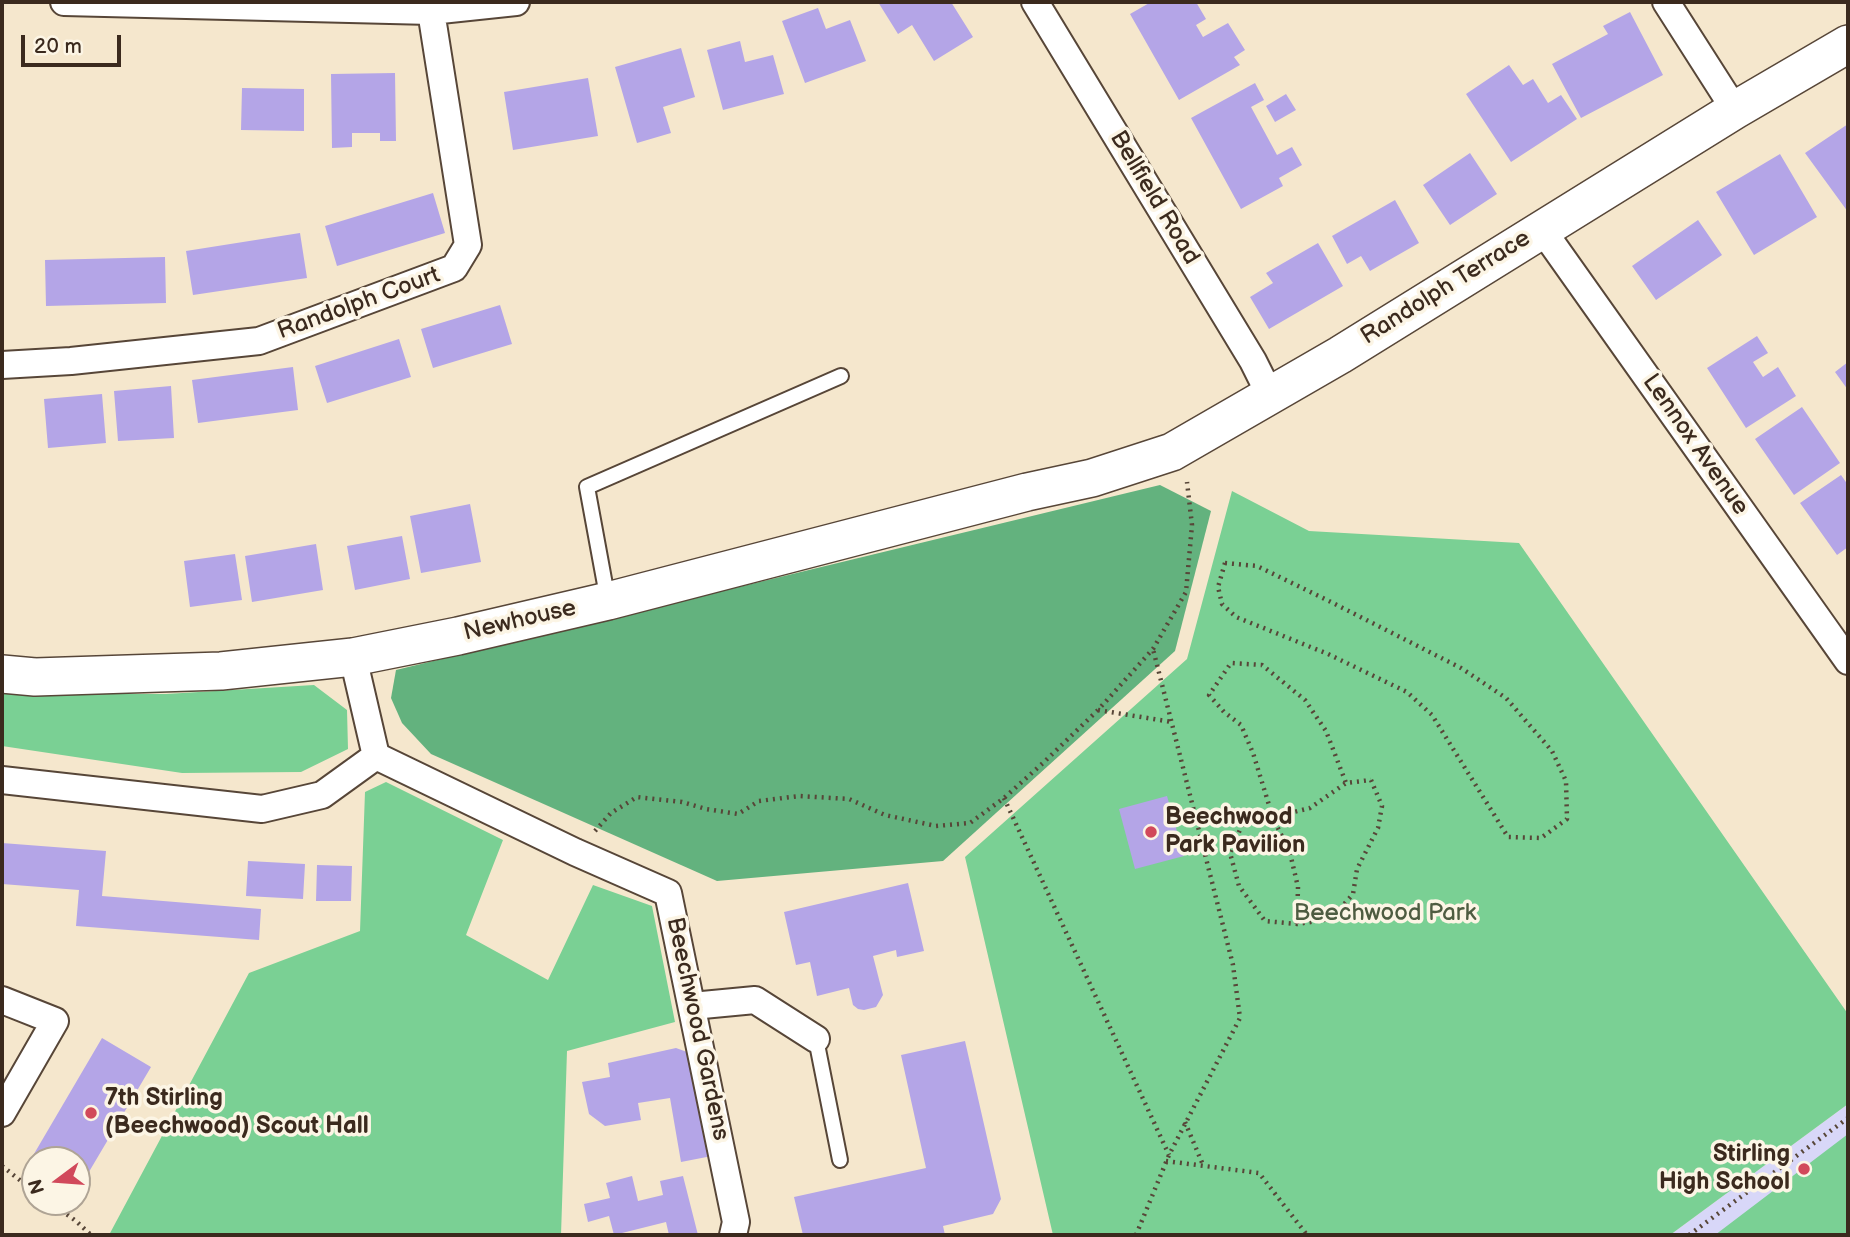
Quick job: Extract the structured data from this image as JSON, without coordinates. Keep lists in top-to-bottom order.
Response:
{
  "streets": {
    "main road": ["Randolph Terrace", "Newhouse"],
    "street": [
      "Bellfield Road",
      "Randolph Court",
      "Lennox Avenue",
      "Beechwood Gardens"
    ]
  },
  "crossings": [
    ["Bellfield Road", "Randolph Terrace"],
    ["Randolph Terrace", "Lennox Avenue"],
    ["Randolph Terrace", "Newhouse"]
  ],
  "parks": ["Beechwood Park"],
  "places": ["Beechwood Park Pavilion", "7th Stirling (Beechwood) Scout Hall", "Stirling High School"],
  "scale_bar": "20 m",
  "north": "left"
}
